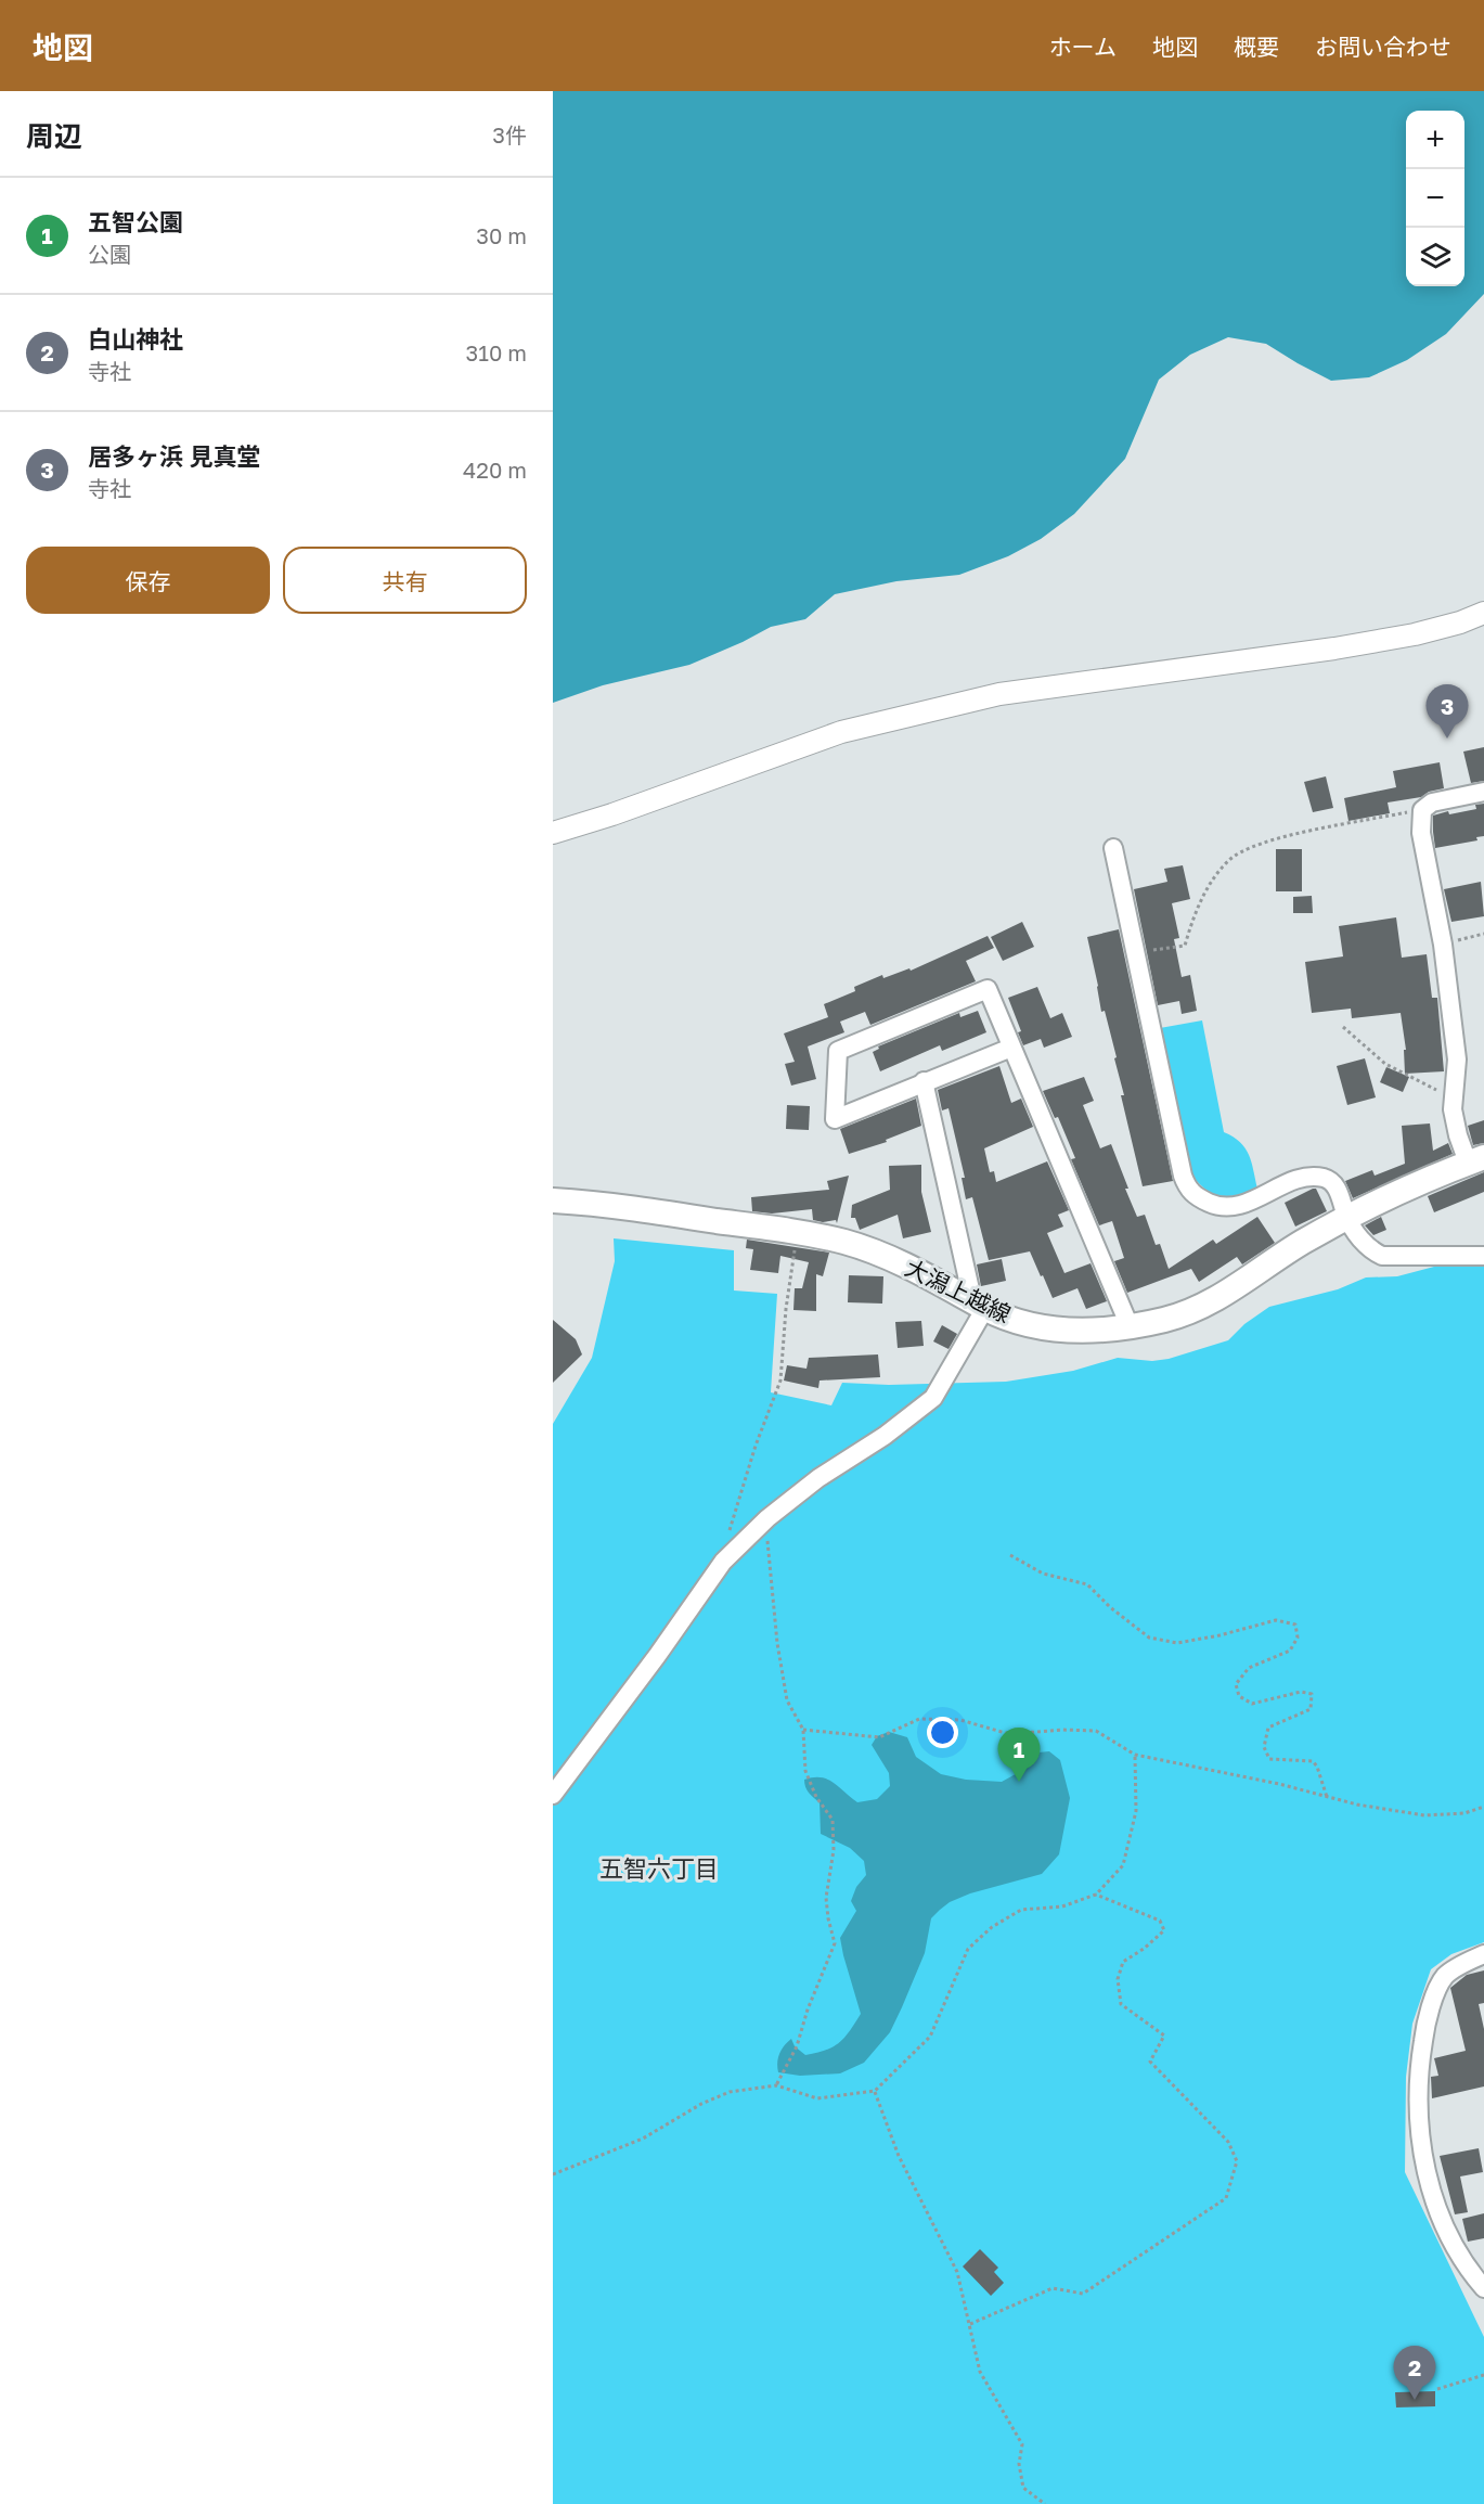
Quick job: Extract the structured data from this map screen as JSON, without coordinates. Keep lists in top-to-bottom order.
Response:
{
  "streets": {
    "main road": ["大潟上越線"]
  },
  "districts": ["五智六丁目"],
  "page": {
    "header": "地図",
    "nav": [
      "ホーム",
      "地図",
      "概要",
      "お問い合わせ"
    ],
    "heading": ["周辺", "3件"],
    "map_buttons": ["+", "−"],
    "list": [
      {
        "mark": "1",
        "name": "五智公園",
        "note": "公園",
        "value": "30 m"
      },
      {
        "mark": "2",
        "name": "白山神社",
        "note": "寺社",
        "value": "310 m"
      },
      {
        "mark": "3",
        "name": "居多ヶ浜 見真堂",
        "note": "寺社",
        "value": "420 m"
      }
    ],
    "buttons": ["保存", "共有"],
    "pins": ["3", "1", "2"]
  }
}
